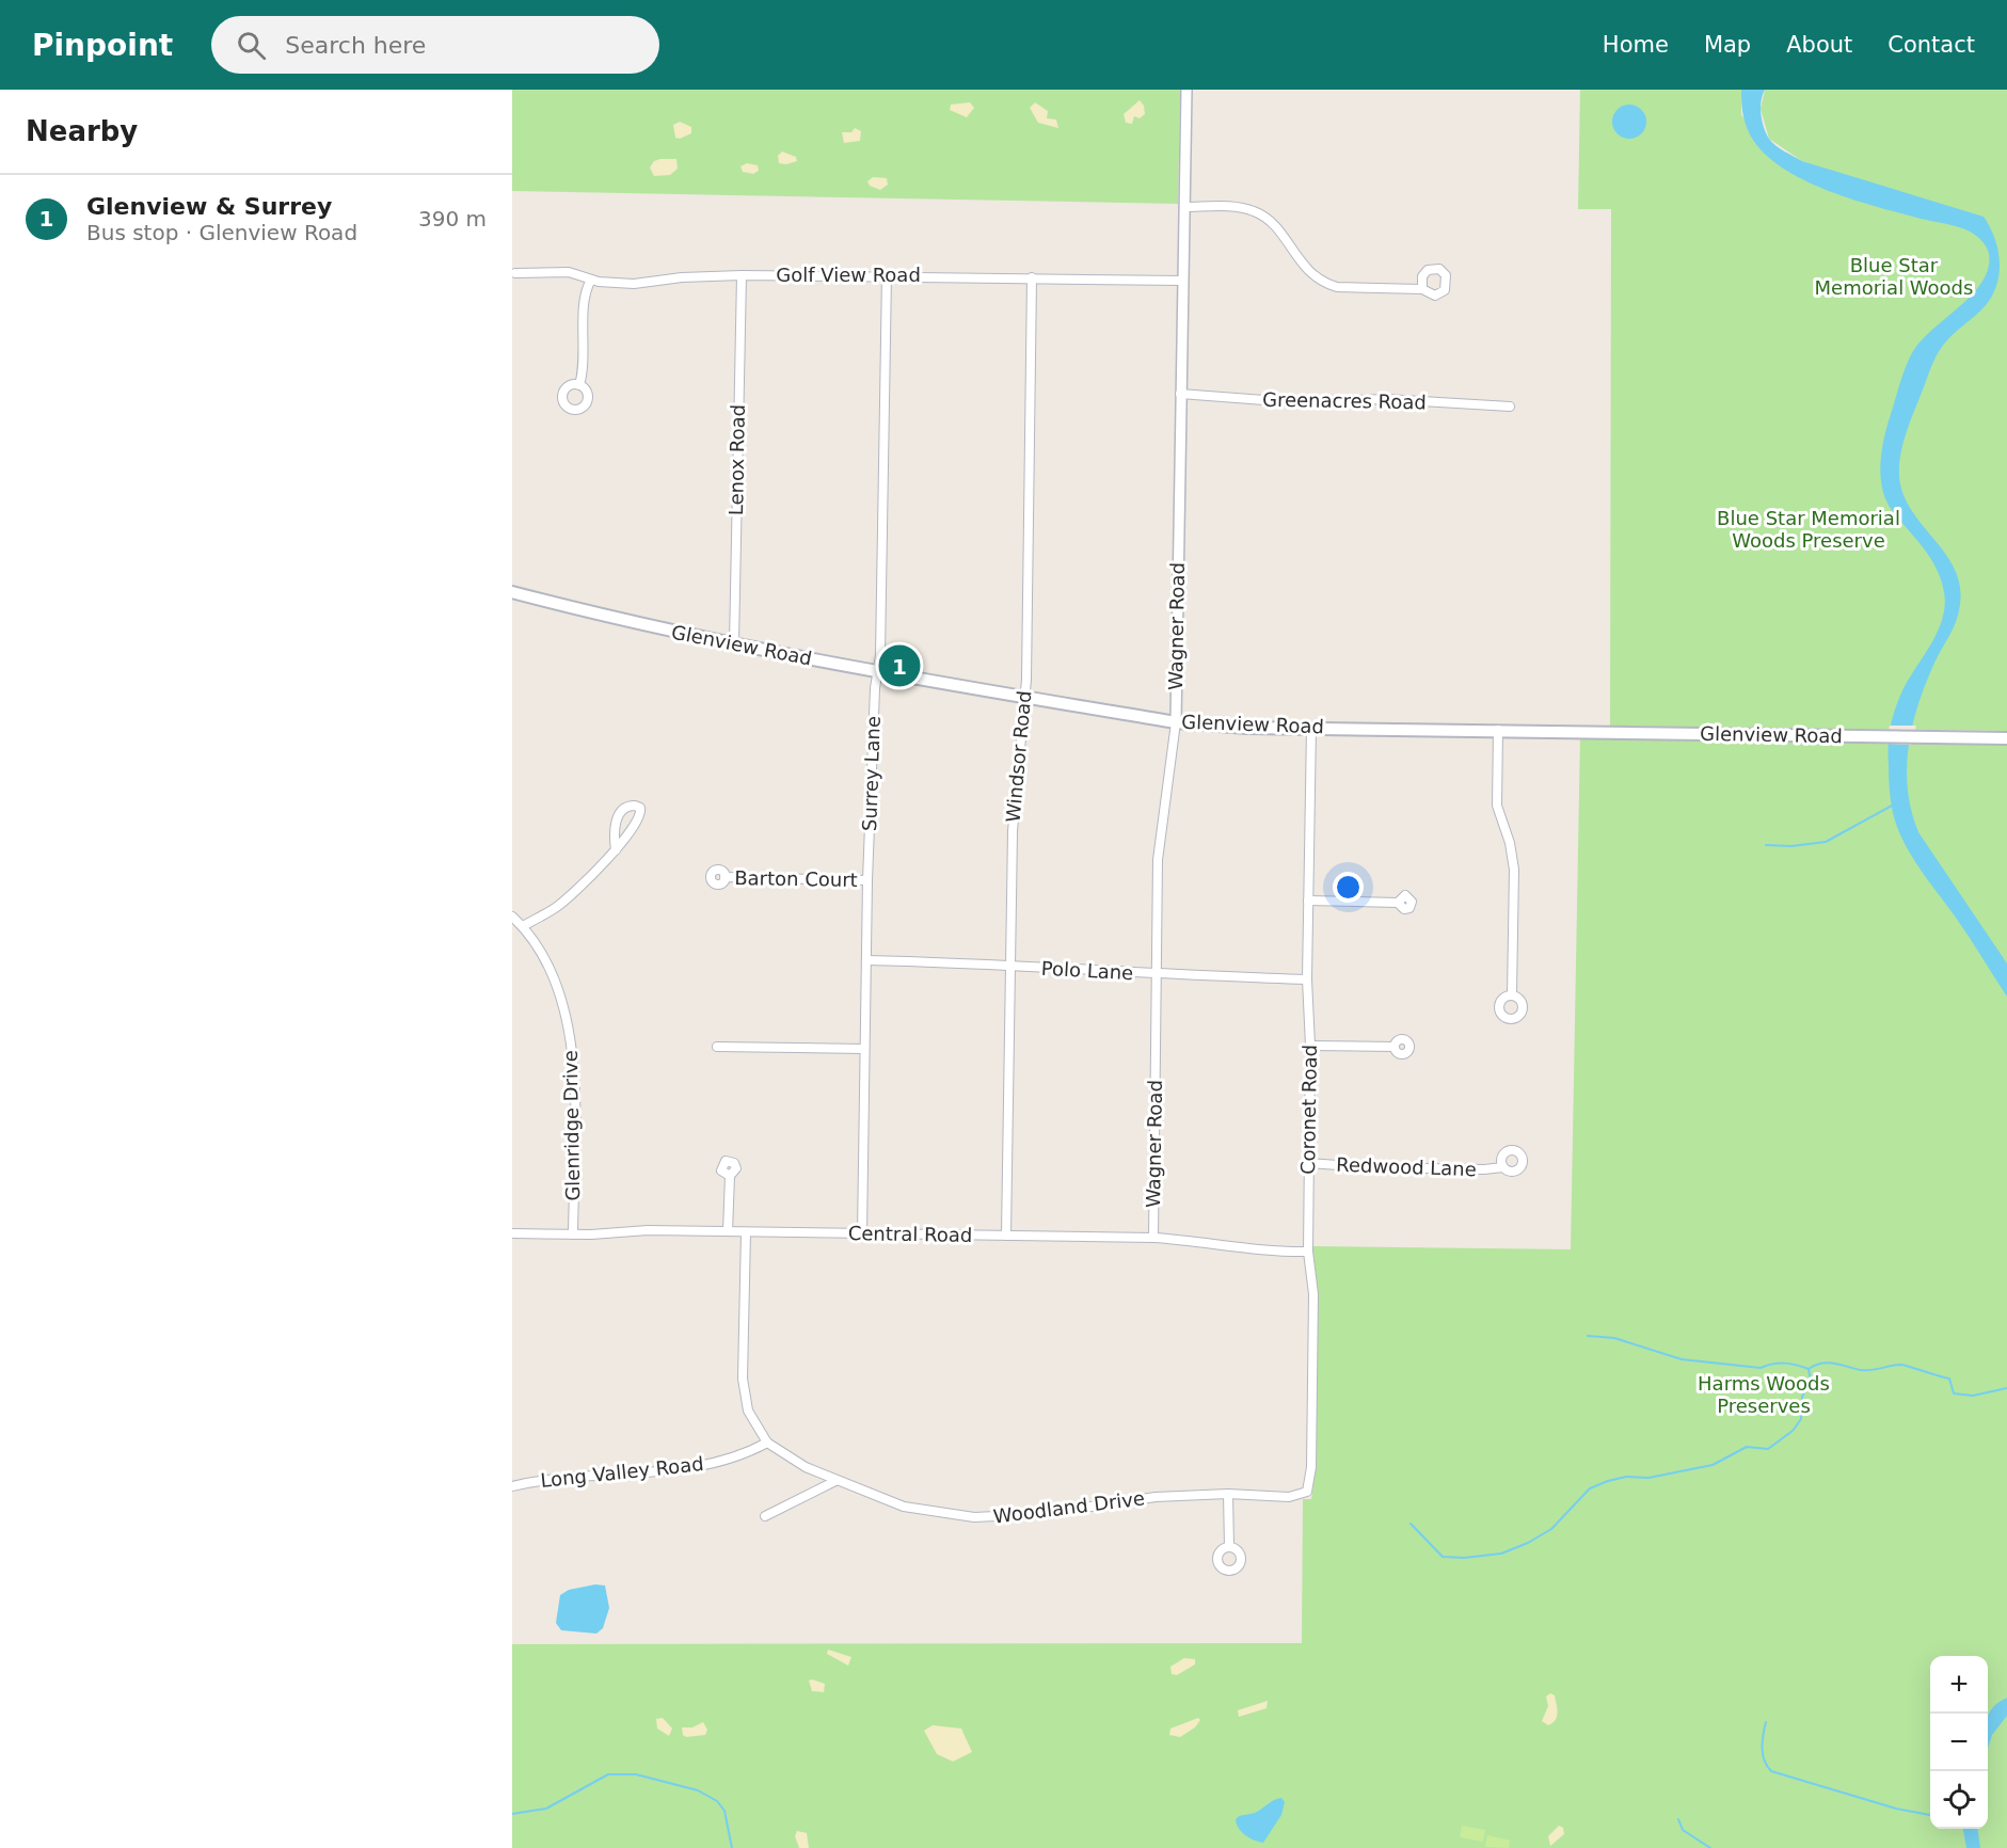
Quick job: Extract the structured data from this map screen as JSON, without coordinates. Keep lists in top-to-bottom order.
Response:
{
  "streets": {
    "main road": ["Glenview Road"],
    "street": [
      "Golf View Road",
      "Greenacres Road",
      "Lenox Road",
      "Wagner Road",
      "Windsor Road",
      "Surrey Lane",
      "Barton Court",
      "Polo Lane",
      "Coronet Road",
      "Glenridge Drive",
      "Redwood Lane",
      "Central Road",
      "Long Valley Road",
      "Woodland Drive"
    ]
  },
  "crossings": [
    ["Golf View Road", "Lenox Road"],
    ["Golf View Road", "Wagner Road"],
    ["Golf View Road", "Windsor Road"],
    ["Golf View Road", "Surrey Lane"],
    ["Greenacres Road", "Wagner Road"],
    ["Lenox Road", "Glenview Road"],
    ["Wagner Road", "Glenview Road"],
    ["Wagner Road", "Polo Lane"],
    ["Wagner Road", "Central Road"],
    ["Glenview Road", "Windsor Road"],
    ["Glenview Road", "Surrey Lane"],
    ["Glenview Road", "Coronet Road"],
    ["Windsor Road", "Polo Lane"],
    ["Windsor Road", "Central Road"],
    ["Surrey Lane", "Barton Court"],
    ["Surrey Lane", "Polo Lane"],
    ["Surrey Lane", "Central Road"],
    ["Polo Lane", "Coronet Road"],
    ["Coronet Road", "Redwood Lane"],
    ["Coronet Road", "Central Road"],
    ["Coronet Road", "Woodland Drive"],
    ["Glenridge Drive", "Central Road"],
    ["Central Road", "Woodland Drive"],
    ["Long Valley Road", "Woodland Drive"]
  ],
  "parks": ["Blue Star Memorial Woods", "Blue Star Memorial Woods Preserve", "Harms Woods Preserves"],
  "page": {
    "header": "Pinpoint",
    "search": "Search here",
    "nav": [
      "Home",
      "Map",
      "About",
      "Contact"
    ],
    "heading": "Nearby",
    "list": [
      {
        "mark": "1",
        "name": "Glenview & Surrey",
        "note": "Bus stop · Glenview Road",
        "value": "390 m"
      }
    ],
    "pins": "1",
    "map_buttons": ["+", "−"]
  }
}
